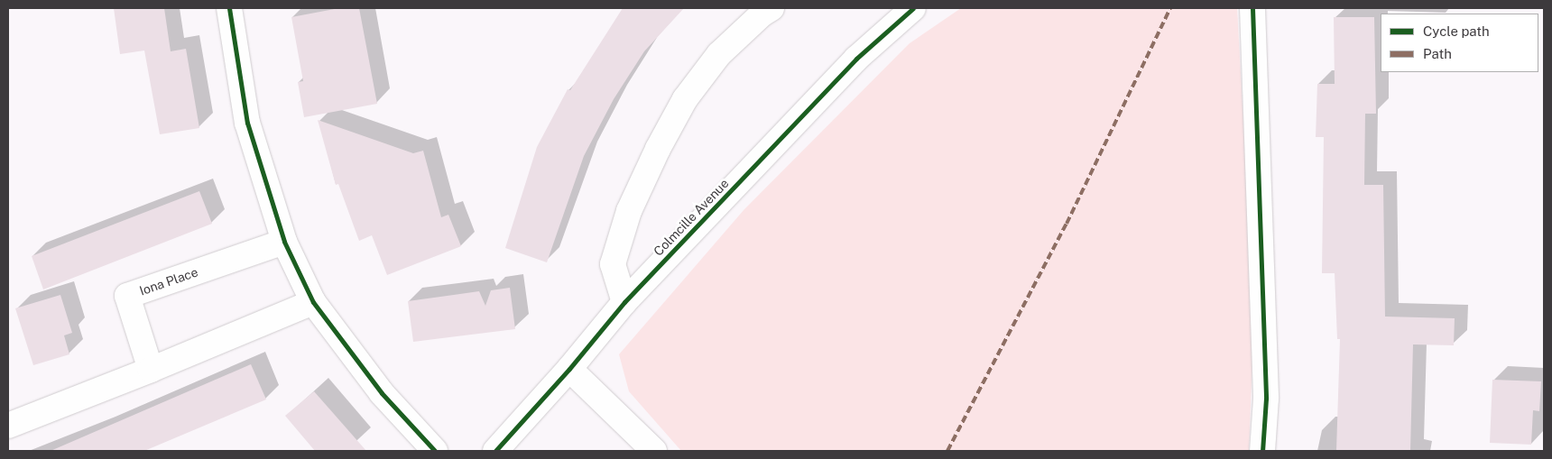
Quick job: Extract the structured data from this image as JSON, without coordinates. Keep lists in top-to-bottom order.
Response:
{
  "streets": {
    "street": ["Colmcille Avenue", "Iona Place"]
  },
  "legend": ["Cycle path", "Path"]
}
